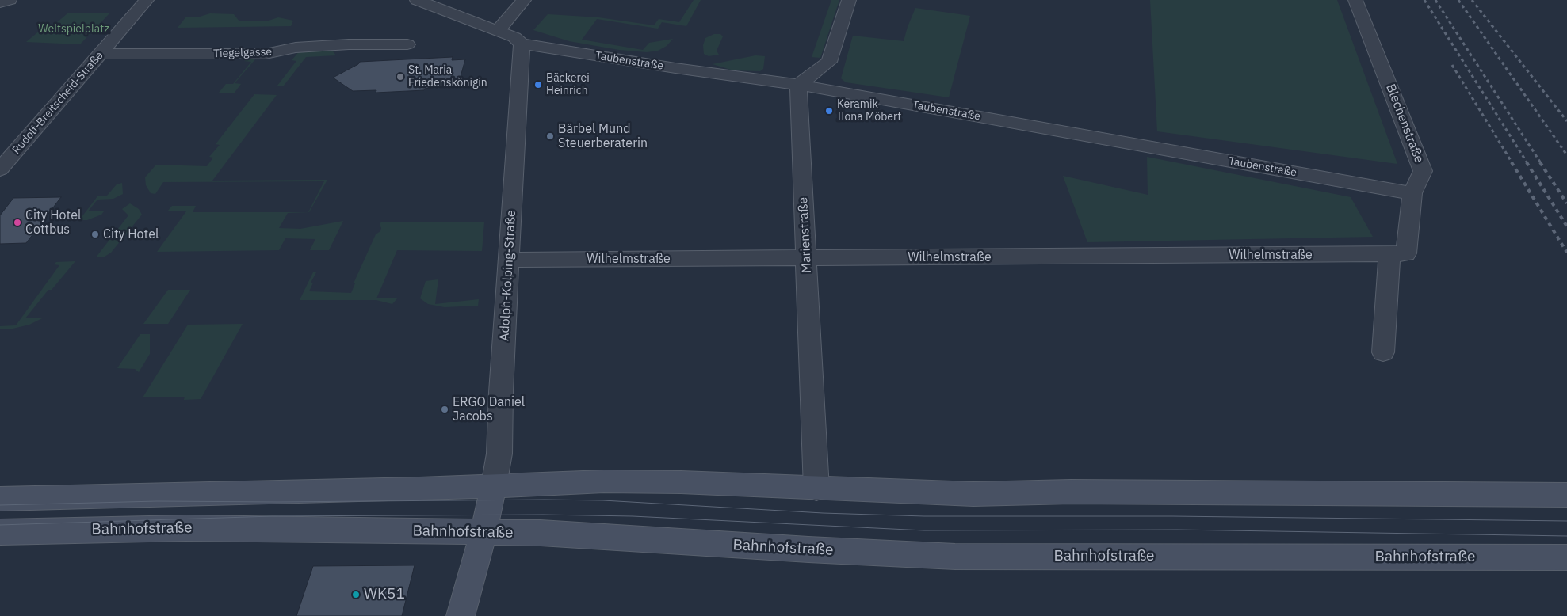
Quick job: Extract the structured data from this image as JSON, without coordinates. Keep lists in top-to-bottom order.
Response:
{
  "streets": {
    "main road": ["Bahnhofstraße"],
    "street": [
      "Tiegelgasse",
      "Taubenstraße",
      "Rudolf-Breitscheid-Straße",
      "Blechenstraße",
      "Marienstraße",
      "Wilhelmstraße",
      "Adolph-Kolping-Straße"
    ]
  },
  "crossings": [
    ["Tiegelgasse", "Rudolf-Breitscheid-Straße"],
    ["Taubenstraße", "Blechenstraße"],
    ["Taubenstraße", "Marienstraße"],
    ["Taubenstraße", "Adolph-Kolping-Straße"],
    ["Blechenstraße", "Wilhelmstraße"],
    ["Marienstraße", "Wilhelmstraße"],
    ["Marienstraße", "Bahnhofstraße"],
    ["Wilhelmstraße", "Adolph-Kolping-Straße"],
    ["Adolph-Kolping-Straße", "Bahnhofstraße"]
  ],
  "parks": ["Weltspielplatz"],
  "places": [
    "St. Maria Friedenskönigin",
    "Bäckerei Heinrich",
    "Keramik Ilona Möbert",
    "Bärbel Mund Steuerberaterin",
    "City Hotel Cottbus",
    "City Hotel",
    "ERGO Daniel Jacobs",
    "WK51"
  ]
}
